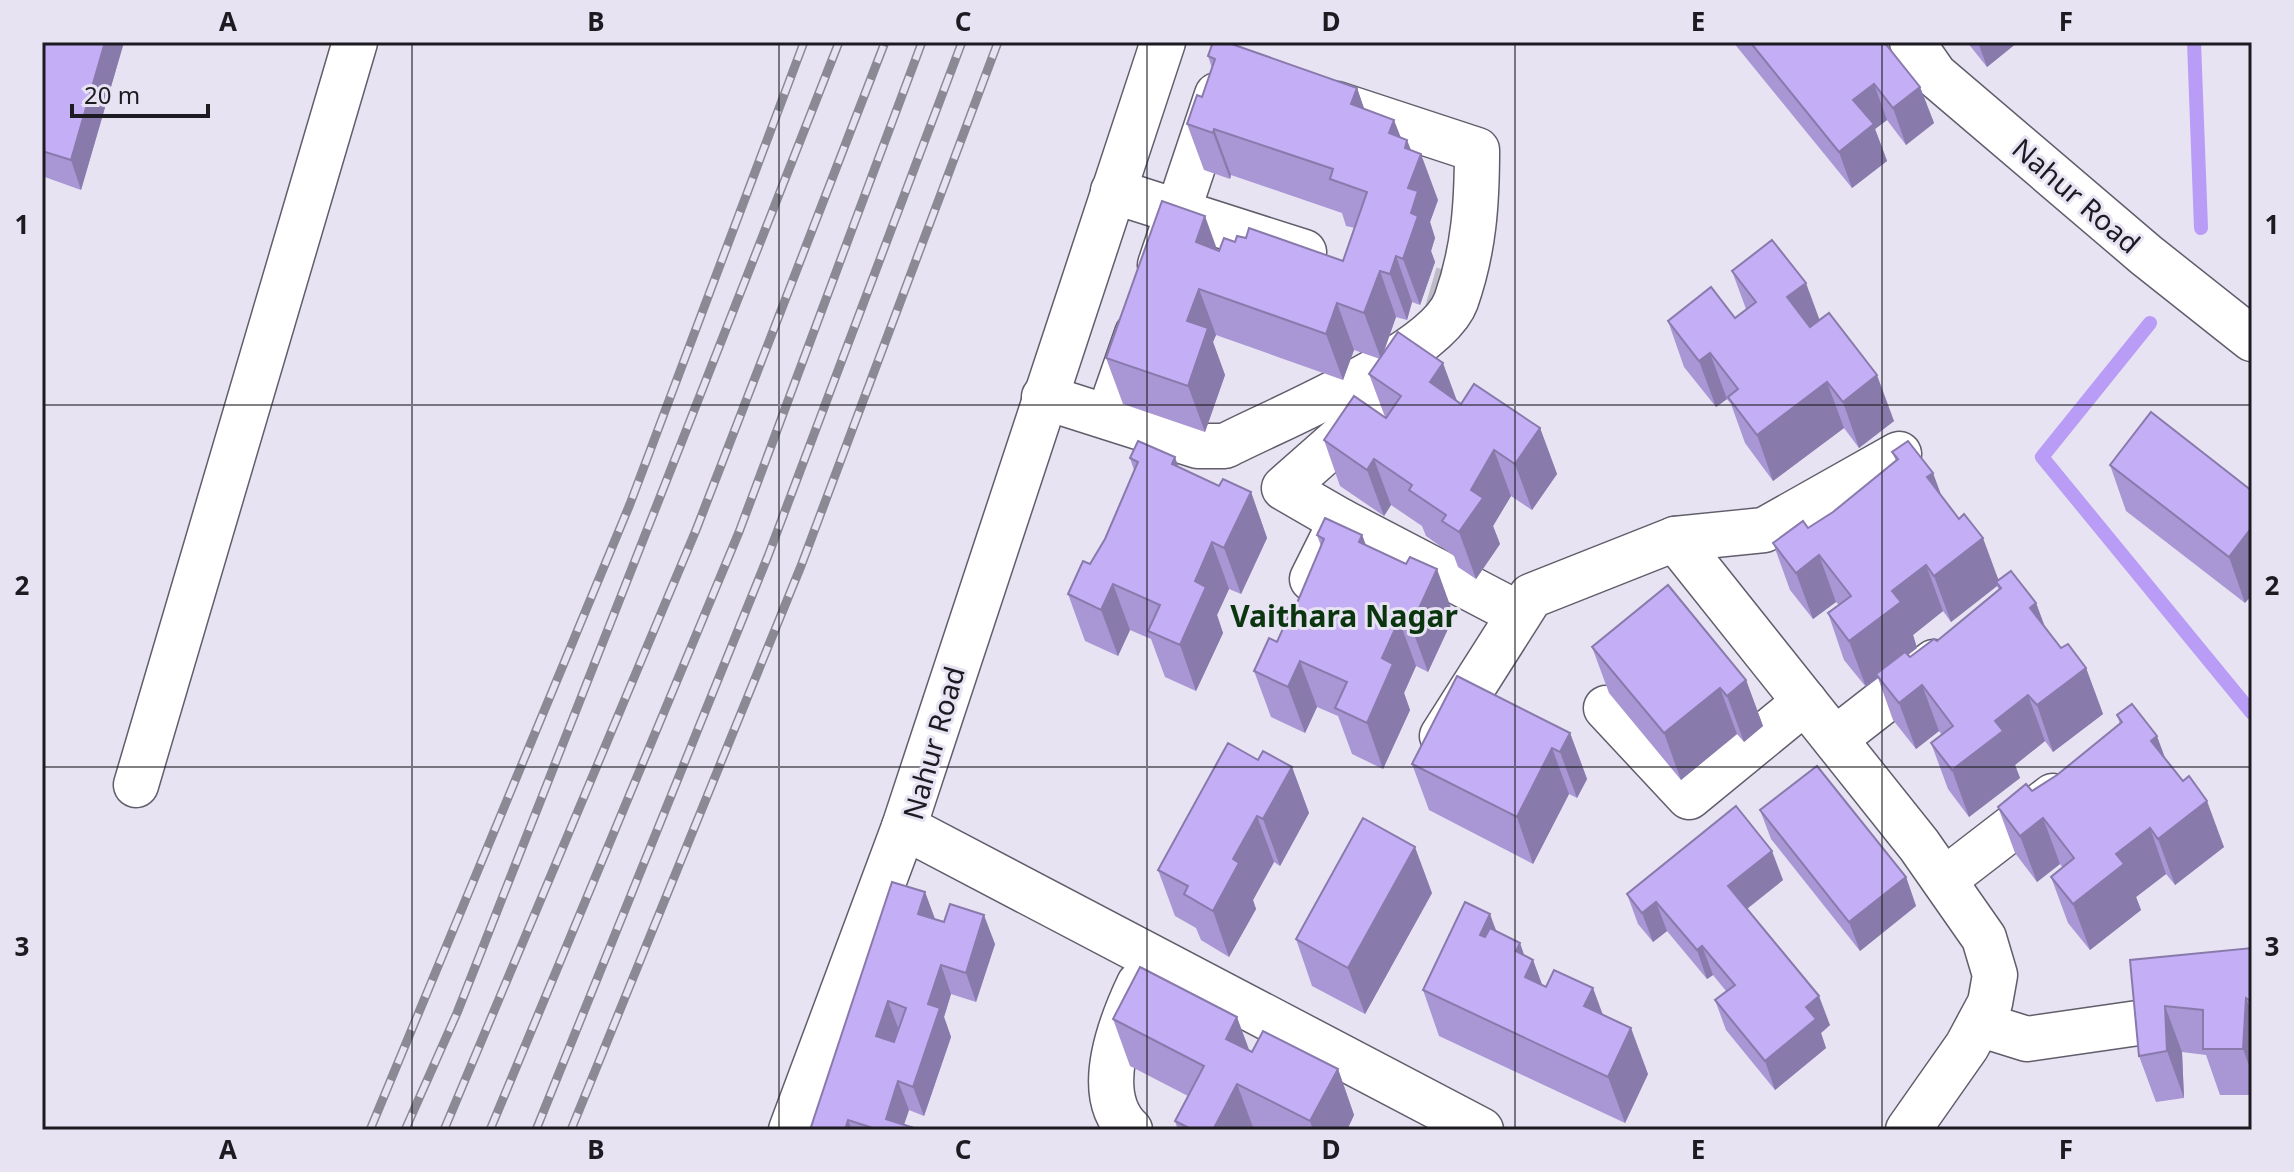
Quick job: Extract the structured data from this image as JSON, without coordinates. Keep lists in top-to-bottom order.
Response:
{
  "streets": {
    "street": ["Nahur Road"]
  },
  "districts": ["Vaithara Nagar"],
  "scale_bar": "20 m",
  "grid": {
    "columns": [
      "A",
      "B",
      "C",
      "D",
      "E",
      "F"
    ],
    "rows": ["1", "2", "3"]
  }
}
